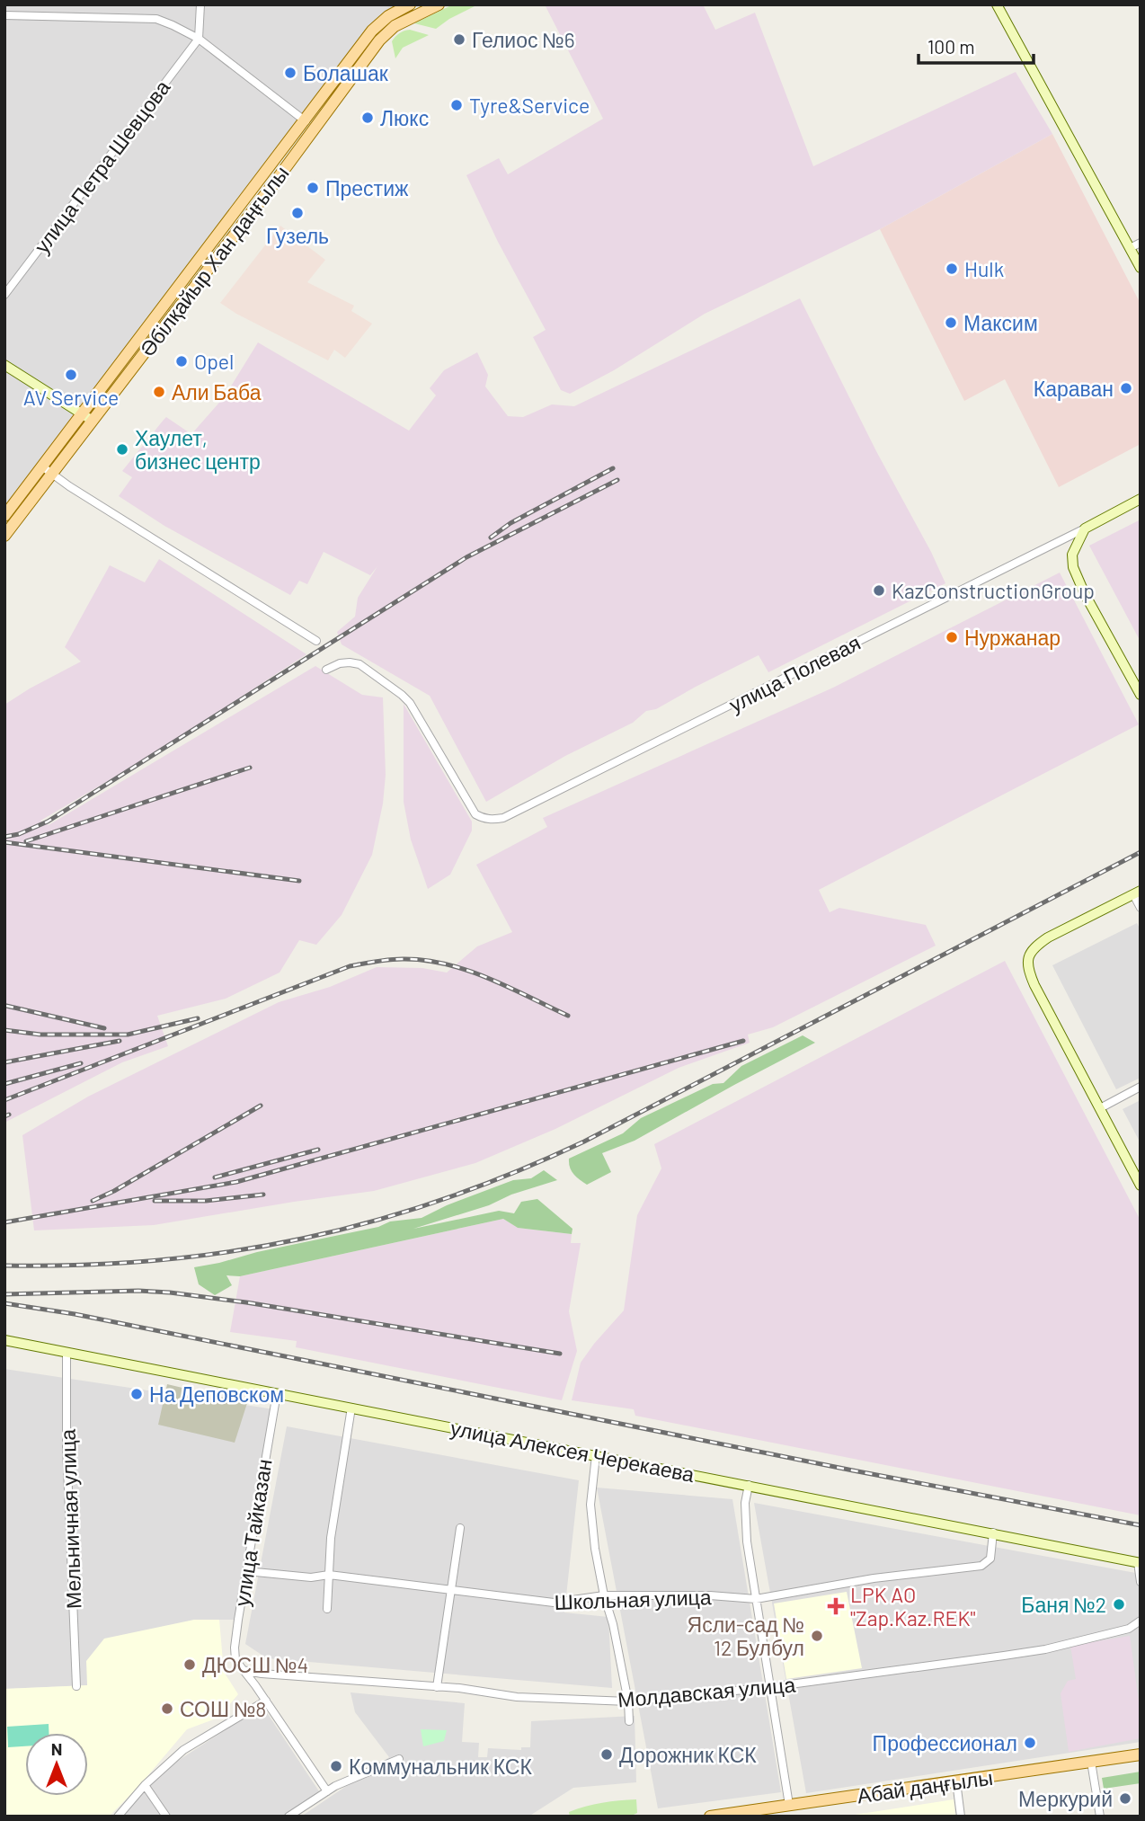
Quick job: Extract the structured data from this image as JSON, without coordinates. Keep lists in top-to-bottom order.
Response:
{
  "streets": {
    "main road": ["Әбілқайыр Хан даңғылы", "Абай даңғылы"],
    "street": [
      "улица Петра Шевцова",
      "улица Полевая",
      "улица Алексея Черекаева",
      "Мельничная улица",
      "улица Тайказан",
      "Школьная улица",
      "Молдавская улица"
    ]
  },
  "crossings": [
    ["улица Алексея Черекаева", "Мельничная улица"],
    ["улица Алексея Черекаева", "улица Тайказан"],
    ["улица Алексея Черекаева", "Школьная улица"],
    ["улица Тайказан", "Школьная улица"],
    ["улица Тайказан", "Молдавская улица"]
  ],
  "places": {
    "other": [
      "Гелиос №6",
      "Болашак",
      "Tyre&Service",
      "Люкс",
      "Престиж",
      "Гузель",
      "Hulk",
      "Максим",
      "Opel",
      "AV Service",
      "Караван",
      "Али Баба",
      "Хаулет, бизнес центр",
      "KazConstructionGroup",
      "Нуржанар",
      "На Деповском",
      "Баня №2",
      "Ясли-сад № 12 Булбул",
      "ДЮСШ №4",
      "СОШ №8",
      "Профессионал",
      "Дорожник КСК",
      "Коммунальник КСК",
      "Меркурий"
    ],
    "health": ["LPK AO \"Zap.Kaz.REK\""]
  },
  "scale_bar": "100 m",
  "north": "top"
}
